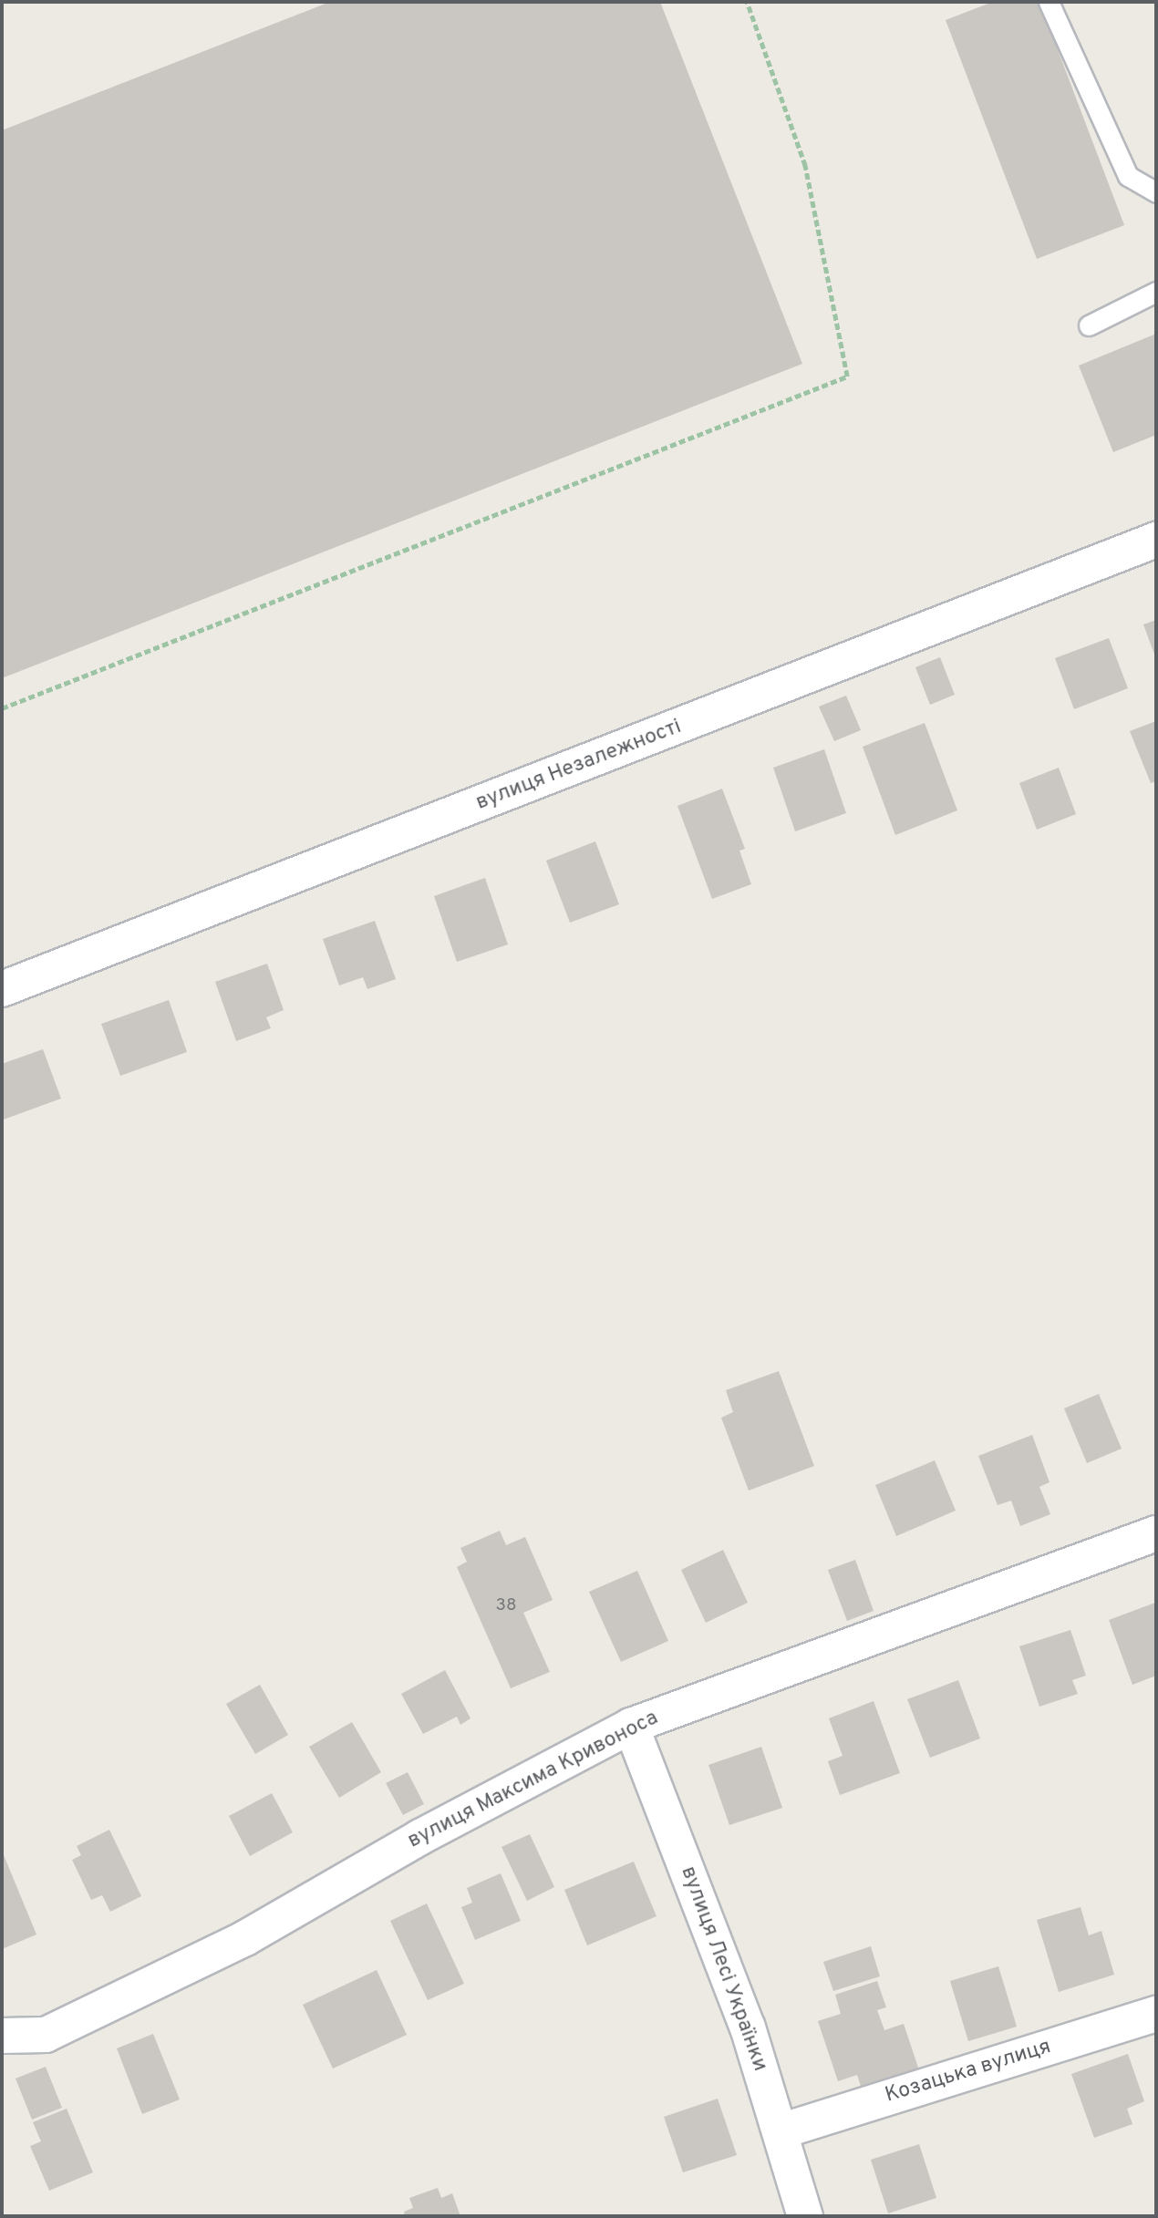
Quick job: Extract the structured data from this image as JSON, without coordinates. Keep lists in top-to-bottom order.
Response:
{
  "streets": {
    "street": [
      "вулиця Незалежності",
      "вулиця Максима Кривоноса",
      "вулиця Лесі Українки",
      "Козацька вулиця"
    ]
  },
  "crossings": [
    ["вулиця Максима Кривоноса", "вулиця Лесі Українки"],
    ["вулиця Лесі Українки", "Козацька вулиця"]
  ],
  "house_numbers": ["38"]
}
